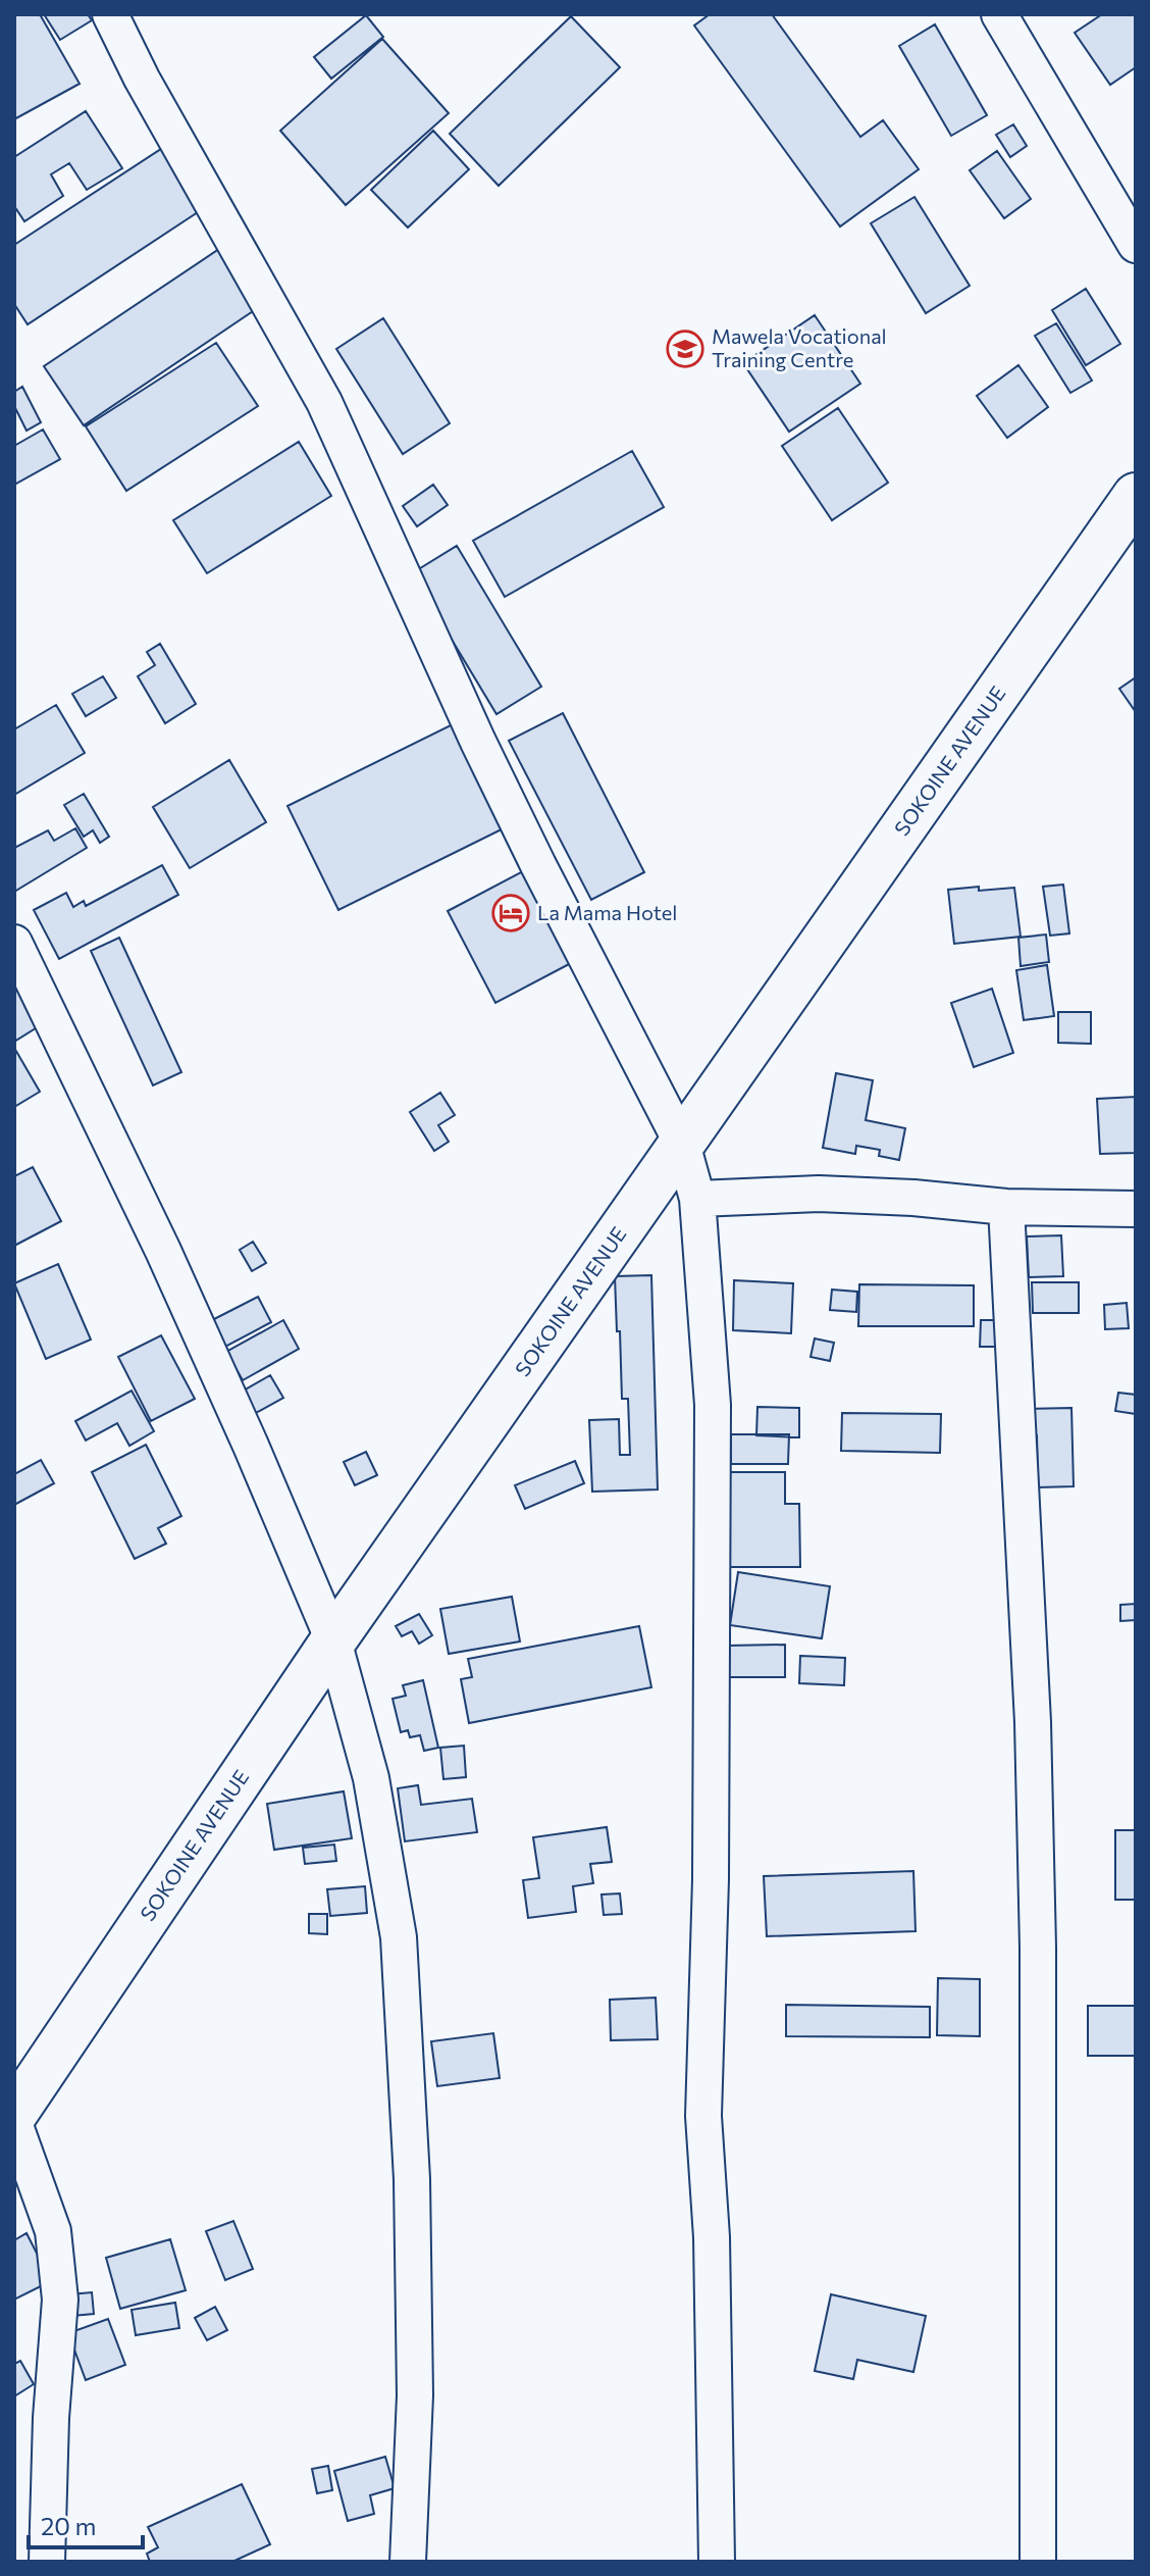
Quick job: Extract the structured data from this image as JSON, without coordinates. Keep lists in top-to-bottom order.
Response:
{
  "streets": {
    "street": ["SOKOINE AVENUE"]
  },
  "places": {
    "school or university": ["Mawela Vocational Training Centre"],
    "hotel": ["La Mama Hotel"]
  },
  "scale_bar": "20 m"
}
